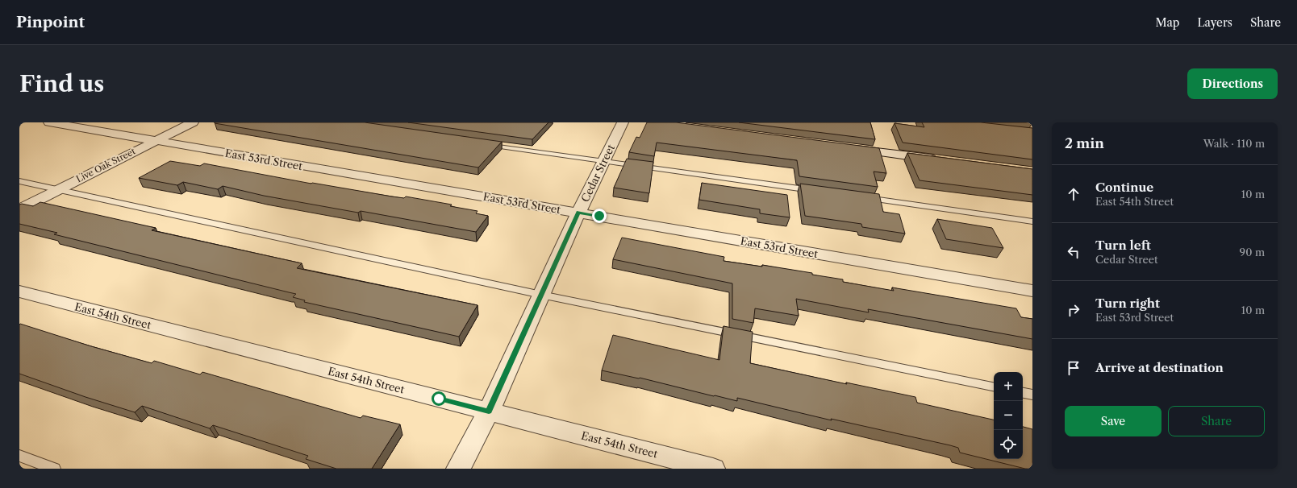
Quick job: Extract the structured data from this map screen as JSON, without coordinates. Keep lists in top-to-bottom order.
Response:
{
  "streets": {
    "street": [
      "East 53rd Street",
      "Live Oak Street",
      "Cedar Street",
      "East 54th Street"
    ]
  },
  "crossings": [
    ["East 53rd Street", "Live Oak Street"],
    ["East 53rd Street", "Cedar Street"],
    ["Cedar Street", "East 54th Street"]
  ],
  "page": {
    "header": "Pinpoint",
    "nav": ["Map", "Layers", "Share"],
    "buttons": [
      "Directions",
      ["Save", "Share"]
    ],
    "title": "Find us",
    "heading": ["2 min", "Walk · 110 m"],
    "list": [
      ["Continue", "East 54th Street", "10 m"],
      ["Turn left", "Cedar Street", "90 m"],
      ["Turn right", "East 53rd Street", "10 m"],
      "Arrive at destination"
    ],
    "map_buttons": ["+", "−"]
  }
}
